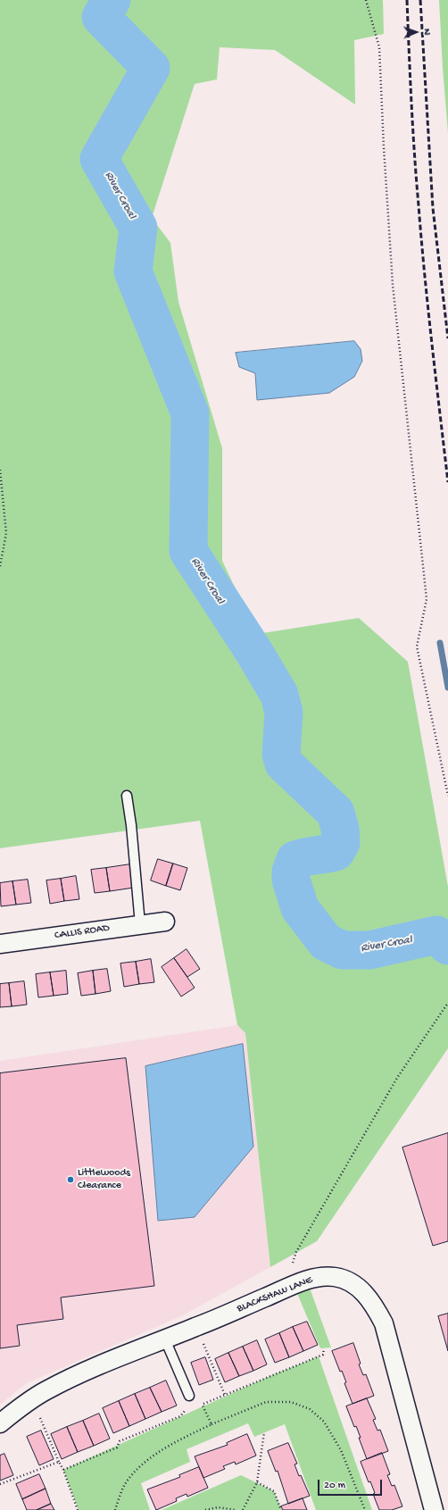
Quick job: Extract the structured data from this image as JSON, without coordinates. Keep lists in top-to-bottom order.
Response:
{
  "streets": {
    "street": ["CALLIS ROAD", "BLACKSHAW LANE"]
  },
  "water": ["River Croal"],
  "places": ["Littlewoods Clearance"],
  "scale_bar": "20 m",
  "north": "right"
}
